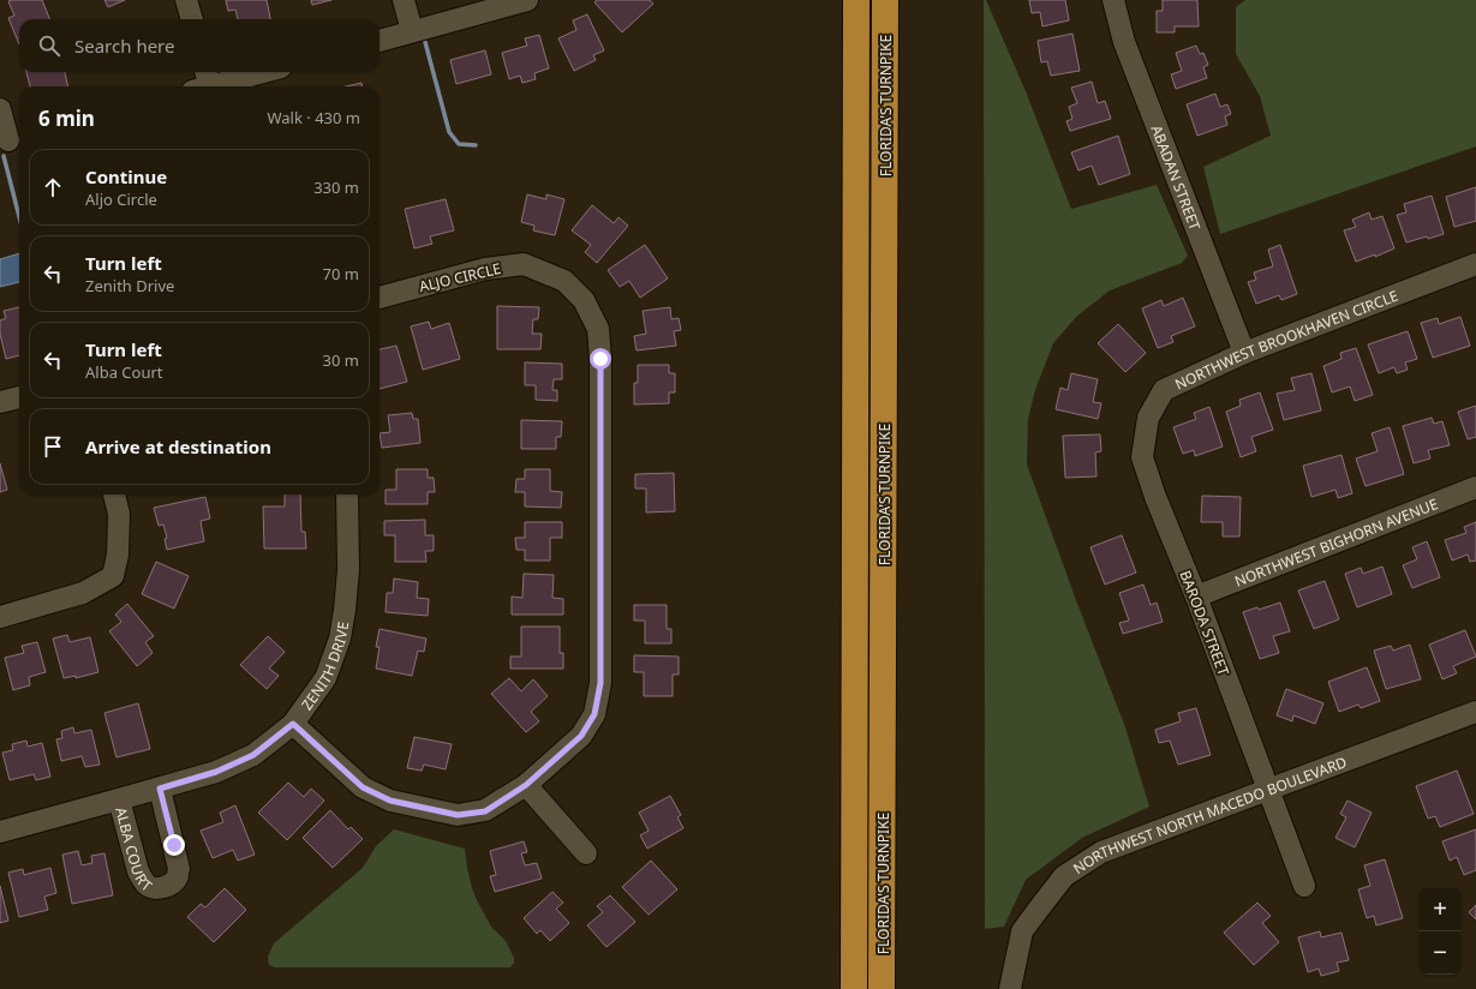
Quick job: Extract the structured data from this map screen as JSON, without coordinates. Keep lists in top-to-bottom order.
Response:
{
  "streets": {
    "highway": ["FLORIDA'S TURNPIKE"],
    "street": [
      "ABADAN STREET",
      "ALJO CIRCLE",
      "NORTHWEST BROOKHAVEN CIRCLE",
      "NORTHWEST BIGHORN AVENUE",
      "BARODA STREET",
      "ZENITH DRIVE",
      "NORTHWEST NORTH MACEDO BOULEVARD",
      "ALBA COURT"
    ]
  },
  "crossings": [
    ["ABADAN STREET", "NORTHWEST BROOKHAVEN CIRCLE"],
    ["ALJO CIRCLE", "ZENITH DRIVE"],
    ["NORTHWEST BROOKHAVEN CIRCLE", "BARODA STREET"],
    ["NORTHWEST BIGHORN AVENUE", "BARODA STREET"],
    ["BARODA STREET", "NORTHWEST NORTH MACEDO BOULEVARD"],
    ["ZENITH DRIVE", "ALBA COURT"]
  ],
  "page": {
    "search": "Search here",
    "heading": ["6 min", "Walk · 430 m"],
    "list": [
      ["Continue", "Aljo Circle", "330 m"],
      ["Turn left", "Zenith Drive", "70 m"],
      ["Turn left", "Alba Court", "30 m"],
      "Arrive at destination"
    ],
    "map_buttons": ["+", "−"]
  }
}
